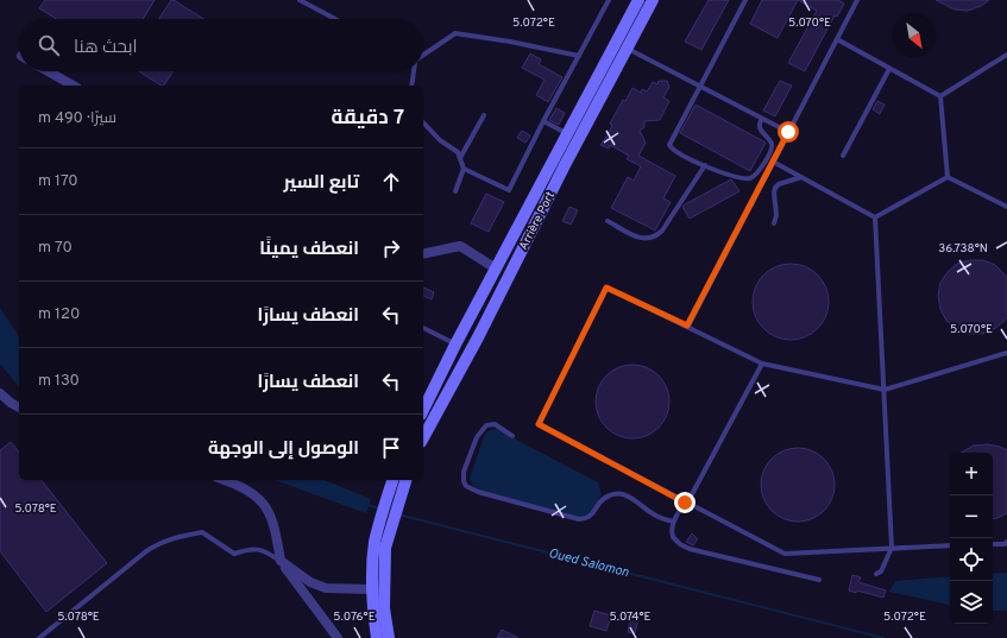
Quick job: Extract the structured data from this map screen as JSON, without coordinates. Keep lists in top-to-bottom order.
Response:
{
  "streets": {
    "street": ["Arrière Port"]
  },
  "water": ["Oued Salomon"],
  "north": "bottom right",
  "page": {
    "search": "ابحث هنا",
    "heading": ["7 دقيقة", "سيرًا · 490 m"],
    "list": [
      ["تابع السير", "170 m"],
      ["انعطف يمينًا", "70 m"],
      ["انعطف يسارًا", "120 m"],
      ["انعطف يسارًا", "130 m"],
      "الوصول إلى الوجهة"
    ],
    "map_buttons": ["+", "−"]
  },
  "coordinates": [
    "5.072°E",
    "5.070°E",
    "36.738°N",
    "5.078°E",
    "5.076°E",
    "5.074°E"
  ]
}
